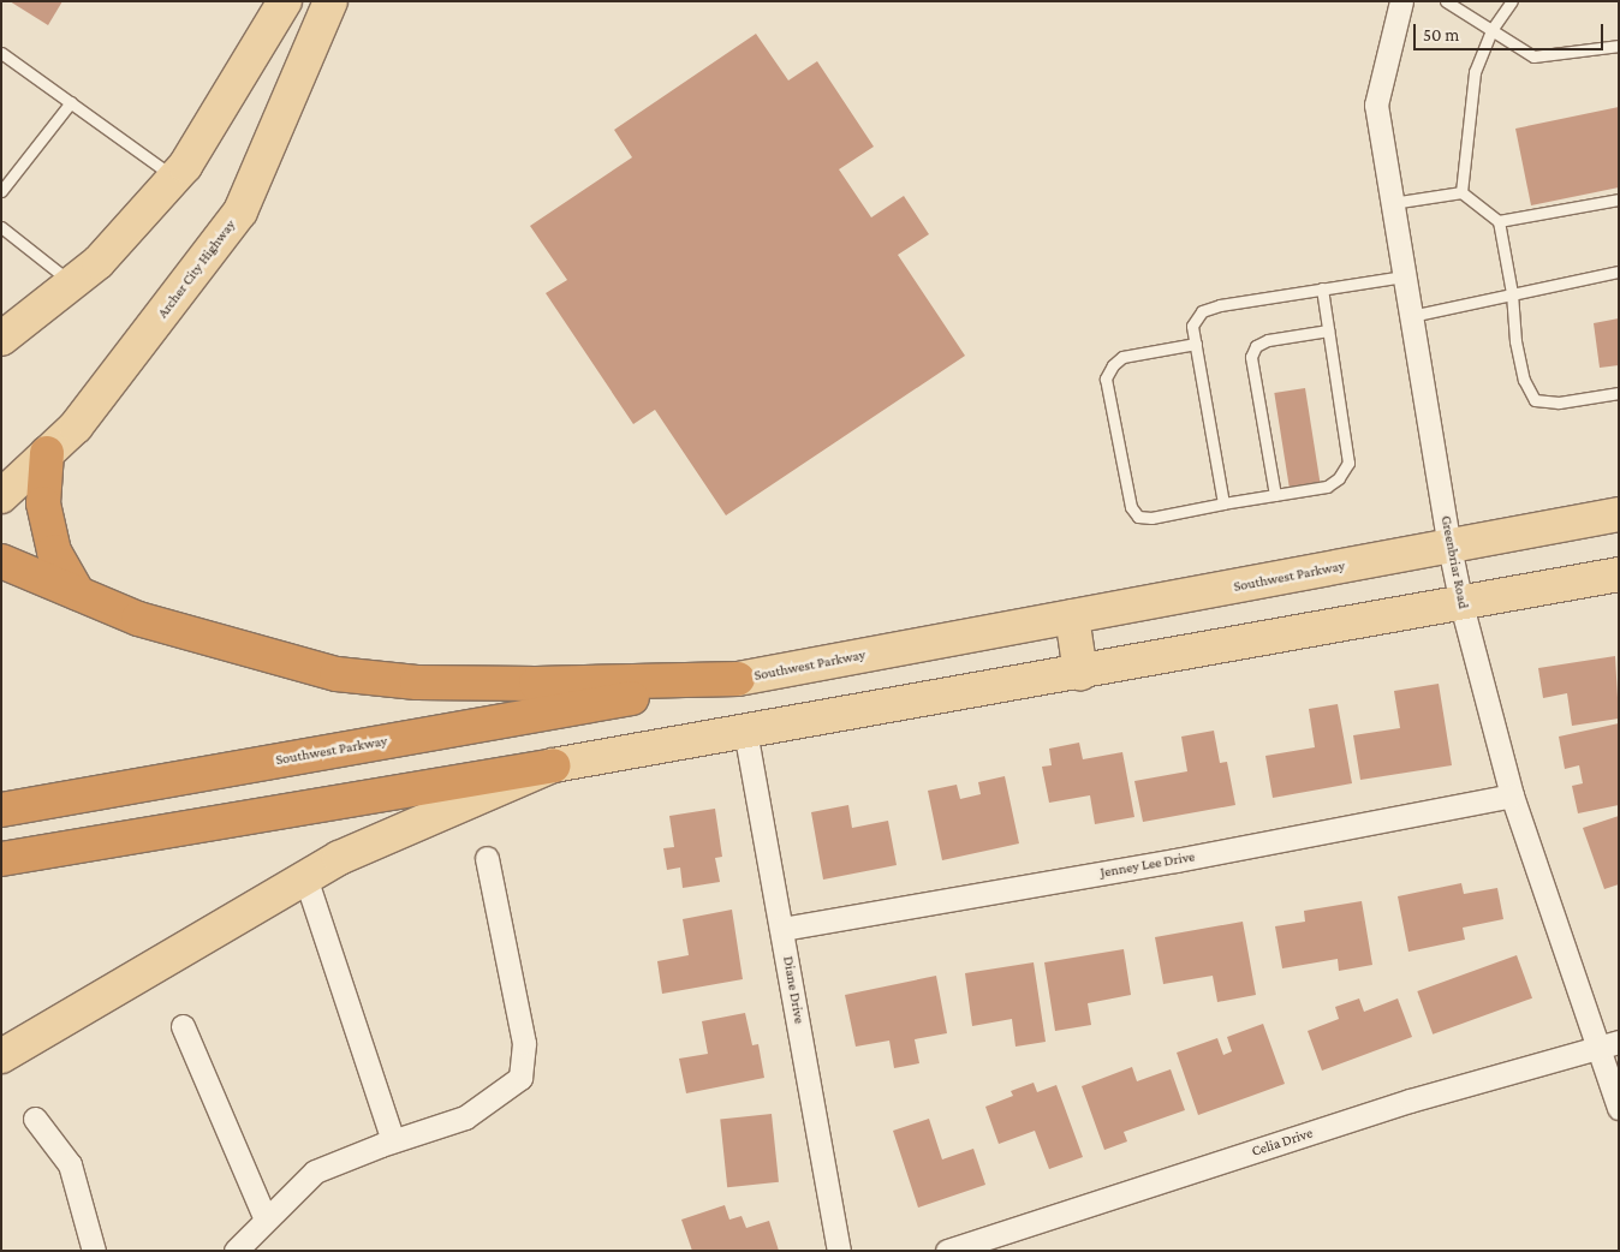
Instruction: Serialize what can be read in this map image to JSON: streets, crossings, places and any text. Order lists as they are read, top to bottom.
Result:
{
  "streets": {
    "highway": ["Southwest Parkway"],
    "main road": ["Archer City Highway"],
    "street": [
      "Greenbriar Road",
      "Jenney Lee Drive",
      "Diane Drive",
      "Celia Drive"
    ]
  },
  "crossings": [
    ["Greenbriar Road", "Southwest Parkway"],
    ["Greenbriar Road", "Jenney Lee Drive"],
    ["Greenbriar Road", "Celia Drive"],
    ["Jenney Lee Drive", "Diane Drive"]
  ],
  "scale_bar": "50 m"
}
